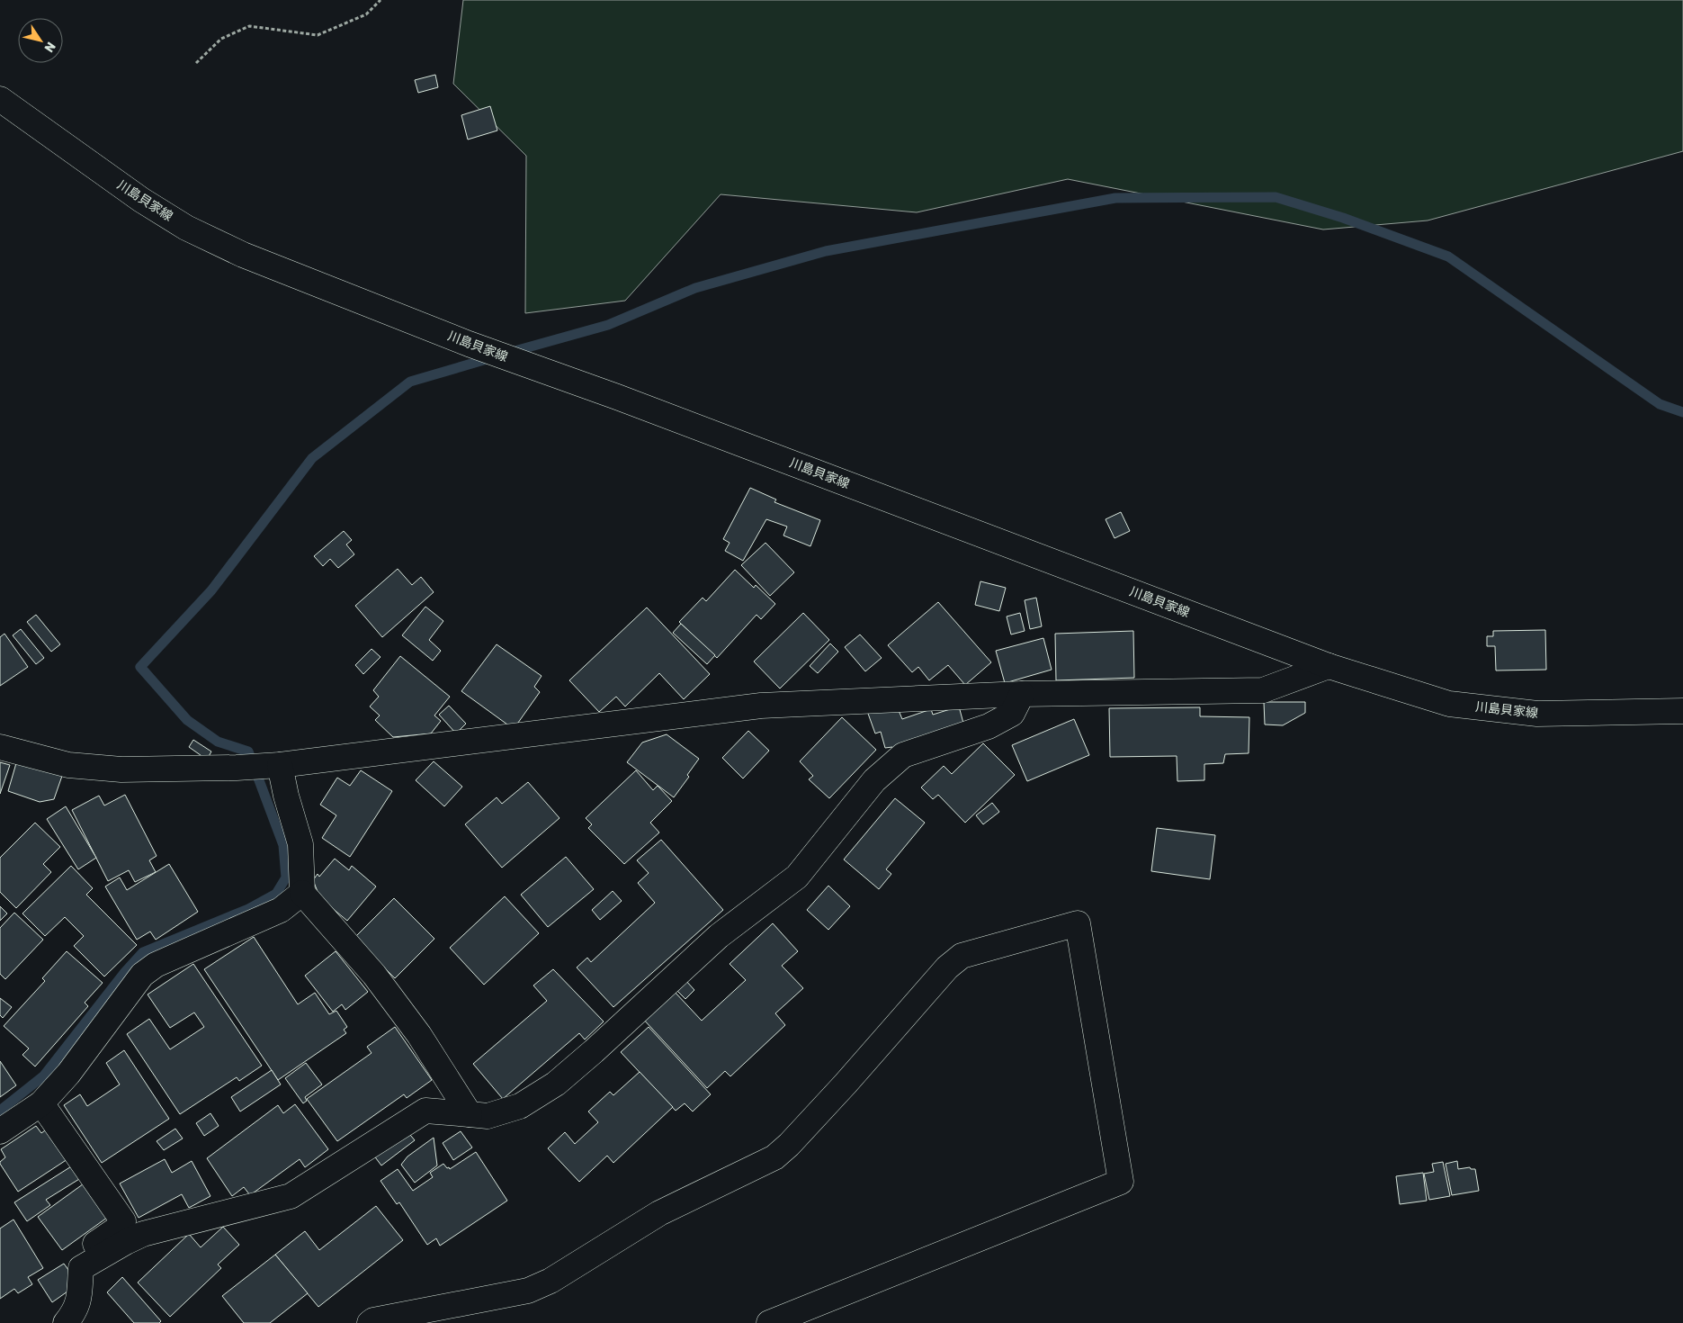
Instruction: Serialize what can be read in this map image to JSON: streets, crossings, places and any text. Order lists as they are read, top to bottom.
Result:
{
  "streets": {
    "street": ["川島貝家線"]
  },
  "north": "bottom right"
}
